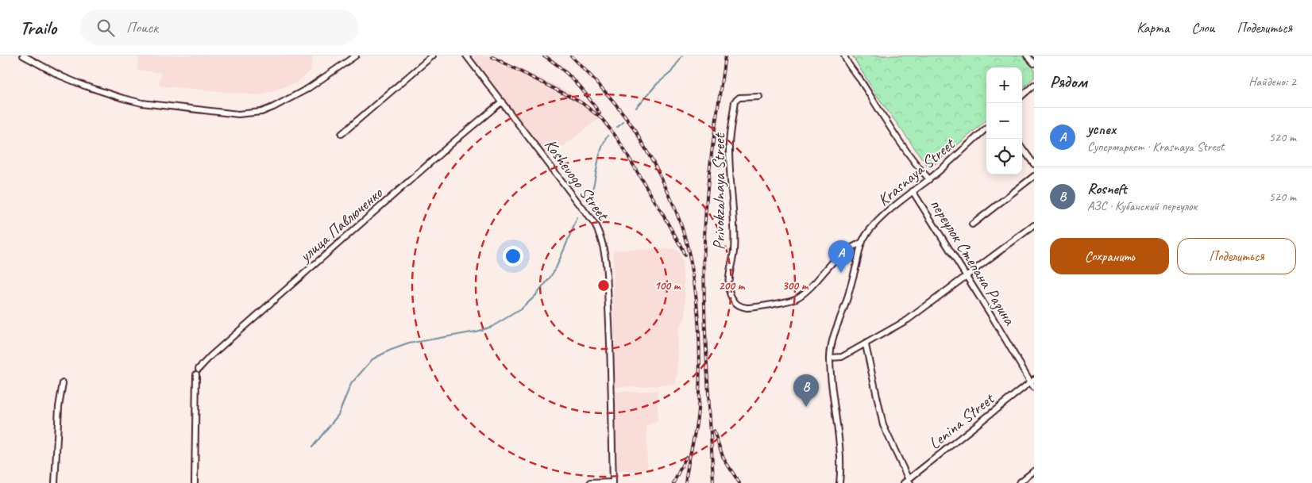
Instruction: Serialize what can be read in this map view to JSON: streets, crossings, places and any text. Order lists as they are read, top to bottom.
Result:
{
  "streets": {
    "street": [
      "Krasnaya Street",
      "Koshevogo Street",
      "Privokzalnaya Street",
      "улица Павлюченко",
      "переулок Степана Разина",
      "Lenina Street"
    ]
  },
  "crossings": [
    ["Krasnaya Street", "Privokzalnaya Street"],
    ["Krasnaya Street", "переулок Степана Разина"],
    ["Koshevogo Street", "улица Павлюченко"],
    ["переулок Степана Разина", "Lenina Street"]
  ],
  "page": {
    "header": "Trailo",
    "search": "Поиск",
    "nav": ["Карта", "Слои", "Поделиться"],
    "heading": ["Рядом", "Найдено: 2"],
    "map_buttons": ["+", "−"],
    "list": [
      {
        "mark": "A",
        "name": "успех",
        "note": "Супермаркет · Krasnaya Street",
        "value": "520 m"
      },
      {
        "mark": "B",
        "name": "Rosneft",
        "note": "АЗС · Кубанский переулок",
        "value": "520 m"
      }
    ],
    "buttons": ["Сохранить", "Поделиться"],
    "pins": ["A", "B"]
  },
  "rings": ["100 m", "200 m", "300 m"]
}
